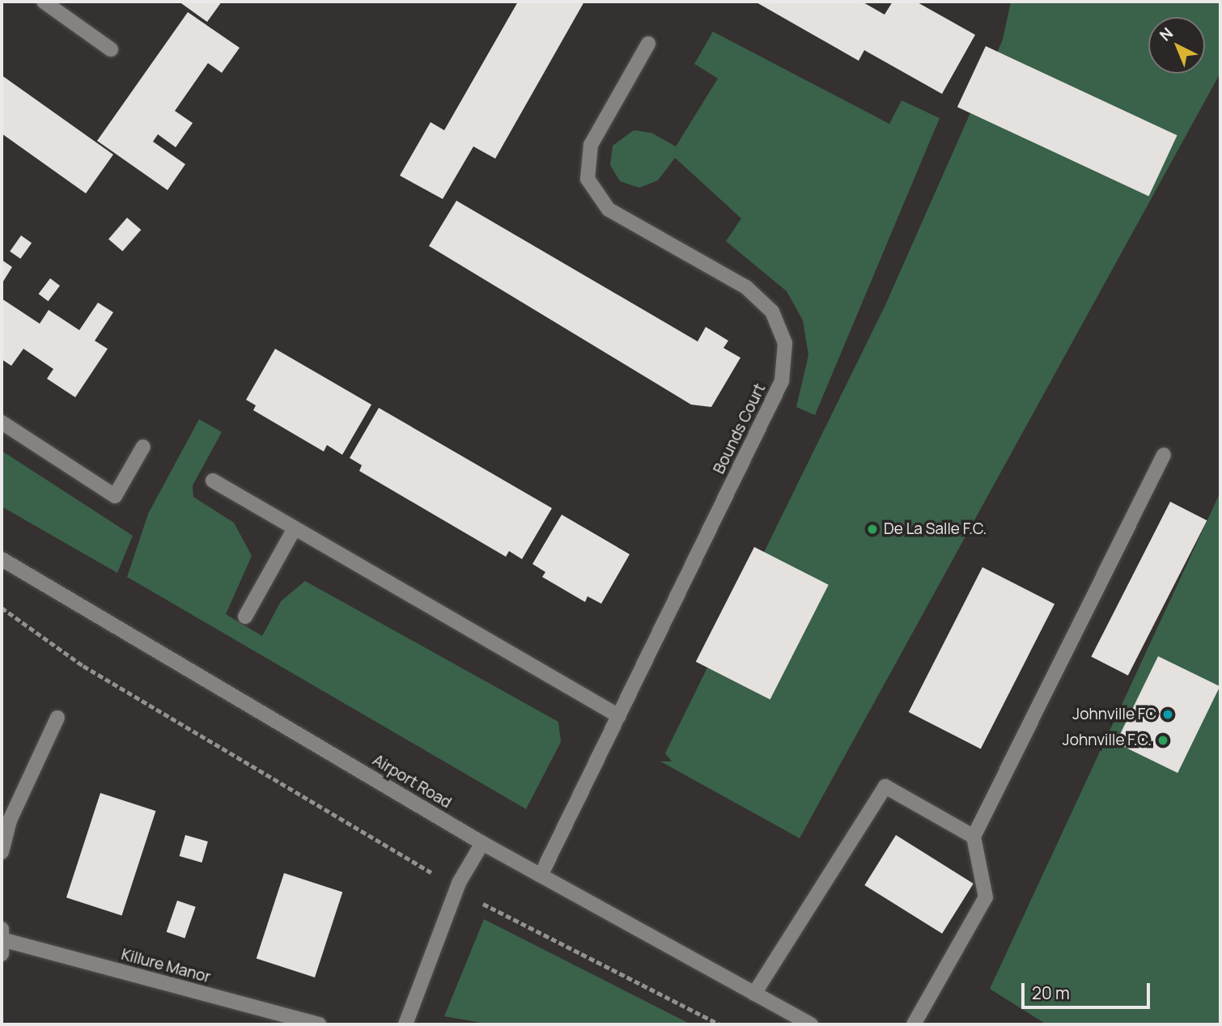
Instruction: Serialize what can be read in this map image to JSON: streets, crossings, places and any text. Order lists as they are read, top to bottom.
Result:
{
  "streets": {
    "street": ["Bounds Court", "Airport Road", "Killure Manor"]
  },
  "crossings": [
    ["Bounds Court", "Airport Road"]
  ],
  "places": ["De La Salle F.C.", "Johnville FC", "Johnville F.C."],
  "scale_bar": "20 m",
  "north": "top left"
}
